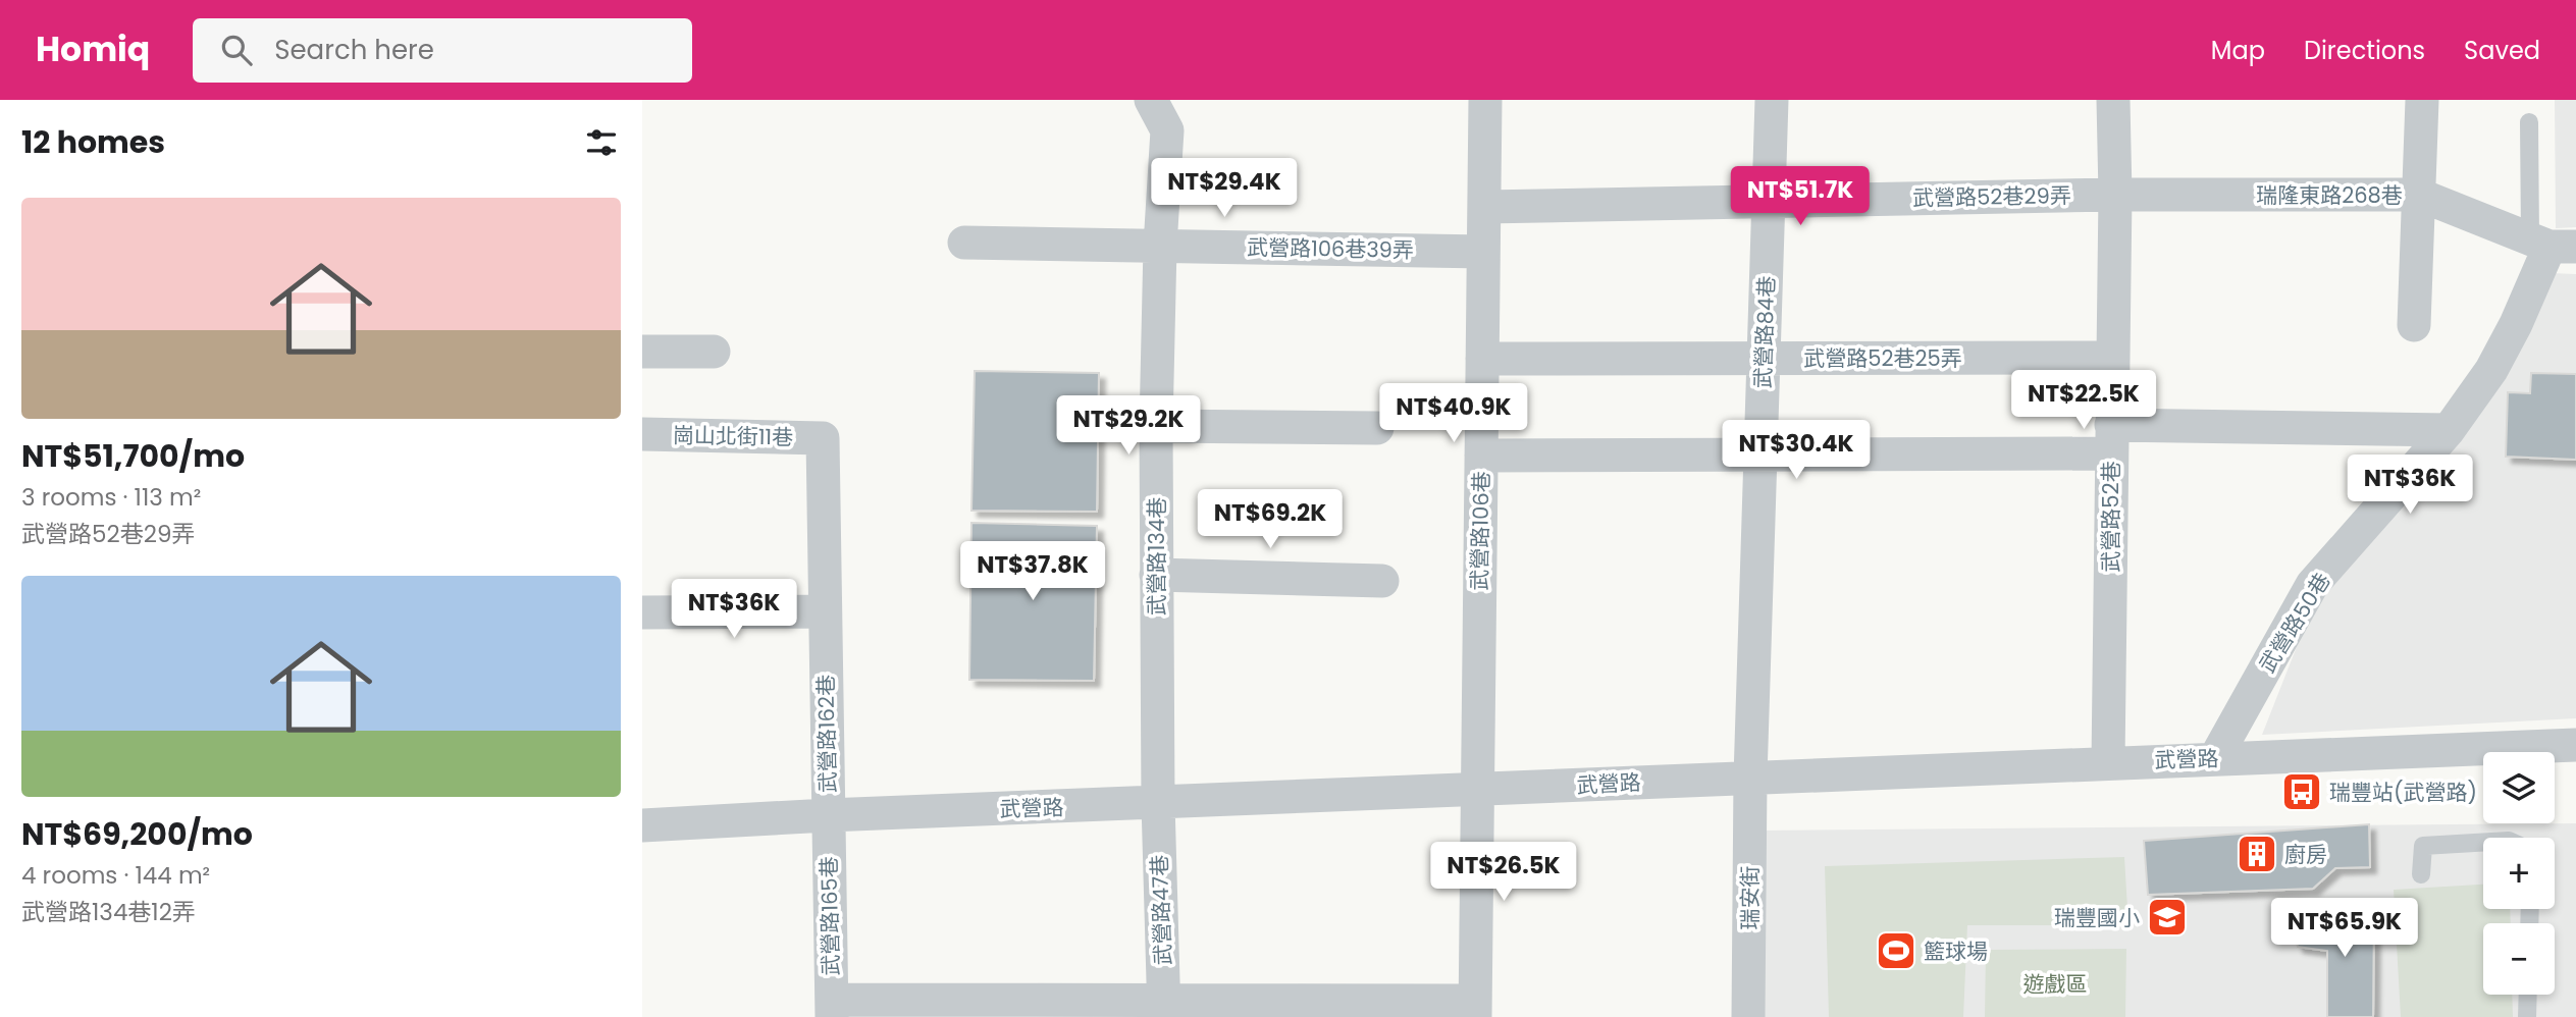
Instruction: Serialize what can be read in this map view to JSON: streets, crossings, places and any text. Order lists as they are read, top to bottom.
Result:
{
  "streets": {
    "street": [
      "瑞隆東路268巷",
      "武營路52巷29弄",
      "武營路106巷39弄",
      "武營路84巷",
      "武營路52巷25弄",
      "崗山北街11巷",
      "武營路52巷",
      "武營路106巷",
      "武營路134巷",
      "武營路50巷",
      "武營路162巷",
      "武營路",
      "瑞安街",
      "武營路47巷",
      "武營路165巷"
    ]
  },
  "crossings": [
    ["瑞隆東路268巷", "武營路52巷29弄"],
    ["瑞隆東路268巷", "武營路52巷"],
    ["瑞隆東路268巷", "武營路50巷"],
    ["武營路52巷29弄", "武營路84巷"],
    ["武營路52巷29弄", "武營路52巷"],
    ["武營路52巷29弄", "武營路106巷"],
    ["武營路106巷39弄", "武營路106巷"],
    ["武營路106巷39弄", "武營路134巷"],
    ["武營路84巷", "武營路52巷25弄"],
    ["武營路84巷", "武營路"],
    ["武營路84巷", "瑞安街"],
    ["武營路52巷25弄", "武營路52巷"],
    ["武營路52巷25弄", "武營路106巷"],
    ["崗山北街11巷", "武營路162巷"],
    ["武營路52巷", "武營路"],
    ["武營路106巷", "武營路"],
    ["武營路134巷", "武營路"],
    ["武營路134巷", "武營路47巷"],
    ["武營路50巷", "武營路"],
    ["武營路162巷", "武營路"],
    ["武營路162巷", "武營路165巷"],
    ["武營路", "瑞安街"],
    ["武營路", "武營路47巷"],
    ["武營路", "武營路165巷"]
  ],
  "parks": ["遊戲區"],
  "places": {
    "bus stop": ["瑞豐站(武營路)"],
    "building": ["廚房"],
    "school or university": ["瑞豐國小"],
    "sports": ["籃球場"]
  },
  "page": {
    "header": "Homiq",
    "search": "Search here",
    "nav": ["Map", "Directions", "Saved"],
    "heading": "12 homes",
    "price": [
      "NT$29.4K",
      "NT$51.7K",
      "NT$22.5K",
      "NT$40.9K",
      "NT$29.2K",
      "NT$30.4K",
      "NT$36K",
      "NT$69.2K",
      "NT$37.8K",
      "NT$36K",
      "NT$26.5K",
      "NT$65.9K"
    ],
    "list": [
      {
        "name": "NT$51,700/mo",
        "note": "3 rooms · 113 m² · 武營路52巷29弄"
      },
      {
        "name": "NT$69,200/mo",
        "note": "4 rooms · 144 m² · 武營路134巷12弄"
      }
    ],
    "map_buttons": ["+", "−"]
  }
}
